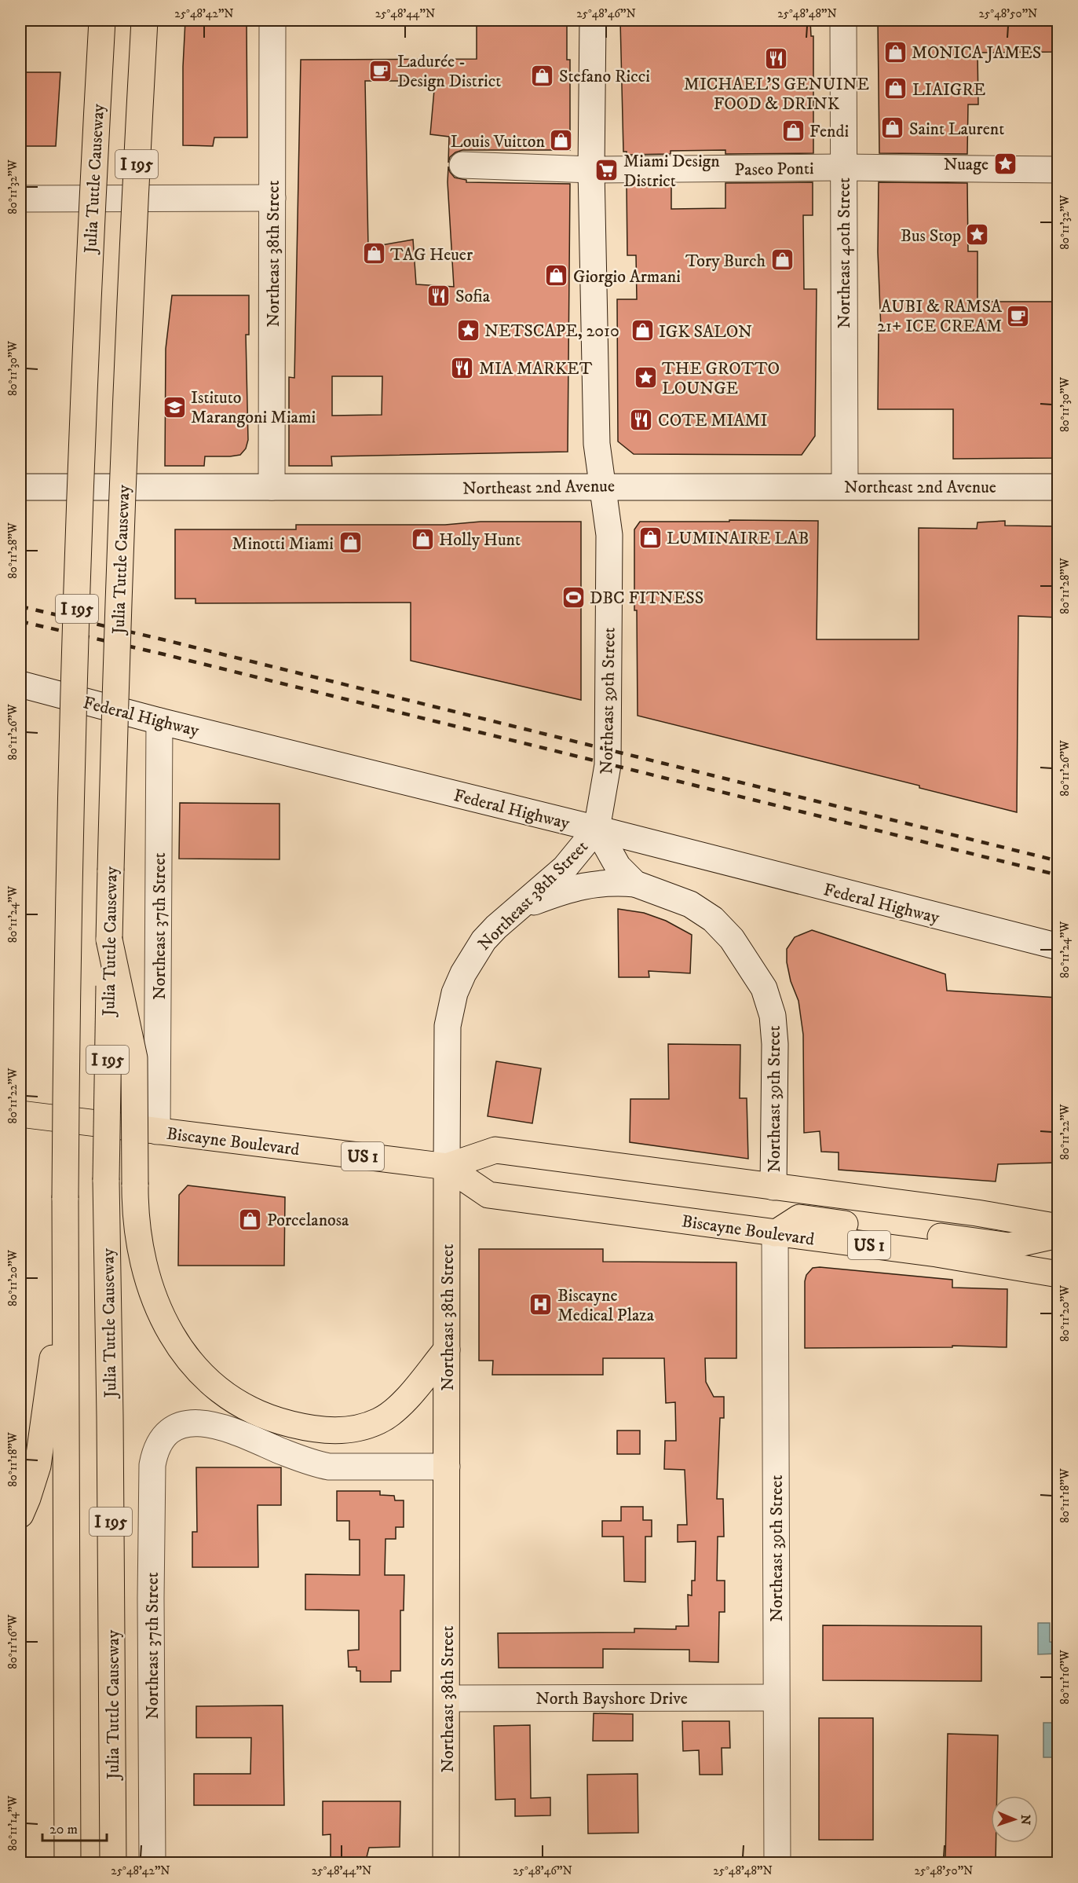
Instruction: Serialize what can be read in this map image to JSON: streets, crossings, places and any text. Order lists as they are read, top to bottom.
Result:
{
  "streets": {
    "main road": [
      "I 195",
      "Julia Tuttle Causeway",
      "Northeast 38th Street",
      "Biscayne Boulevard",
      "US 1"
    ],
    "street": [
      "Paseo Ponti",
      "Northeast 40th Street",
      "Northeast 2nd Avenue",
      "Northeast 39th Street",
      "Federal Highway",
      "Northeast 37th Street",
      "North Bayshore Drive"
    ]
  },
  "crossings": [
    ["Paseo Ponti", "Northeast 40th Street"],
    ["Paseo Ponti", "Northeast 39th Street"],
    ["Northeast 40th Street", "Northeast 2nd Avenue"],
    ["Northeast 38th Street", "Northeast 2nd Avenue"],
    ["Northeast 38th Street", "Northeast 39th Street"],
    ["Northeast 38th Street", "Federal Highway"],
    ["Northeast 38th Street", "Northeast 37th Street"],
    ["Northeast 38th Street", "Biscayne Boulevard"],
    ["Northeast 38th Street", "North Bayshore Drive"],
    ["Northeast 2nd Avenue", "Northeast 39th Street"],
    ["Northeast 39th Street", "Federal Highway"],
    ["Northeast 39th Street", "Biscayne Boulevard"],
    ["Northeast 39th Street", "North Bayshore Drive"],
    ["Federal Highway", "Northeast 37th Street"],
    ["Northeast 37th Street", "Biscayne Boulevard"]
  ],
  "places": {
    "shop": [
      "MONICA JAMES",
      "Stefano Ricci",
      "LIAIGRE",
      "Saint Laurent",
      "Fendi",
      "Louis Vuitton",
      "TAG Heuer",
      "Tory Burch",
      "Giorgio Armani",
      "IGK SALON",
      "LUMINAIRE LAB",
      "Holly Hunt",
      "Minotti Miami",
      "Porcelanosa"
    ],
    "restaurant": [
      "MICHAEL'S GENUINE FOOD & DRINK",
      "Sofia",
      "MIA MARKET",
      "COTE MIAMI"
    ],
    "cafe": ["Ladurée - Design District", "AUBI & RAMSA 21+ ICE CREAM"],
    "place": [
      "Nuage",
      "Bus Stop",
      "NETSCAPE, 2010",
      "THE GROTTO LOUNGE"
    ],
    "supermarket": ["Miami Design District"],
    "school or university": ["Istituto Marangoni Miami"],
    "sports": ["DBC FITNESS"],
    "hospital": ["Biscayne Medical Plaza"]
  },
  "scale_bar": "20 m",
  "north": "right",
  "coordinates": [
    "25°48'42\"N",
    "25°48'44\"N",
    "25°48'46\"N",
    "25°48'48\"N",
    "25°48'50\"N",
    "80°11'32\"W",
    "80°11'30\"W",
    "80°11'28\"W",
    "80°11'26\"W",
    "80°11'24\"W",
    "80°11'22\"W",
    "80°11'20\"W",
    "80°11'18\"W",
    "80°11'16\"W",
    "80°11'14\"W"
  ]
}
